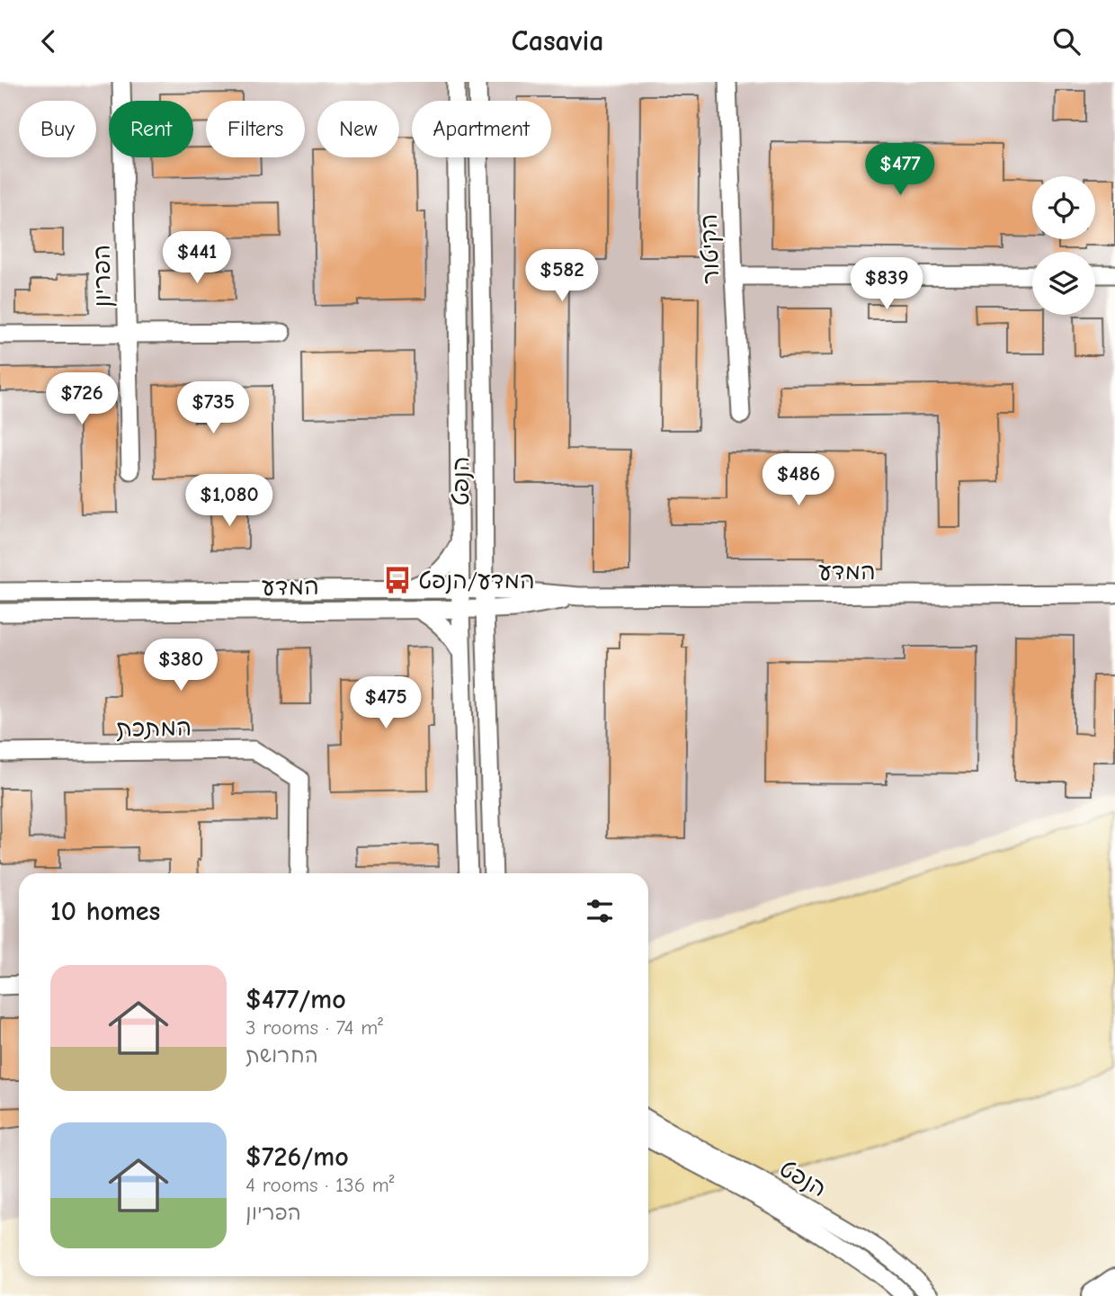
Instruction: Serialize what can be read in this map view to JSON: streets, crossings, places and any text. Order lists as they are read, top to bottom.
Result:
{
  "streets": {
    "street": [
      "הקיטור",
      "הפריון",
      "הנפט",
      "המדע",
      "המתכת"
    ]
  },
  "crossings": [
    ["הנפט", "המדע"]
  ],
  "places": {
    "bus stop": ["המדע/הנפט"]
  },
  "page": {
    "header": "Casavia",
    "chip": [
      "Buy",
      "Rent",
      "Filters",
      "New",
      "Apartment"
    ],
    "price": [
      "$477",
      "$441",
      "$582",
      "$839",
      "$726",
      "$735",
      "$486",
      "$1,080",
      "$380",
      "$475"
    ],
    "heading": "10 homes",
    "list": [
      {
        "name": "$477/mo",
        "note": "3 rooms · 74 m² · החרושת"
      },
      {
        "name": "$726/mo",
        "note": "4 rooms · 136 m² · הפריון"
      }
    ]
  }
}
